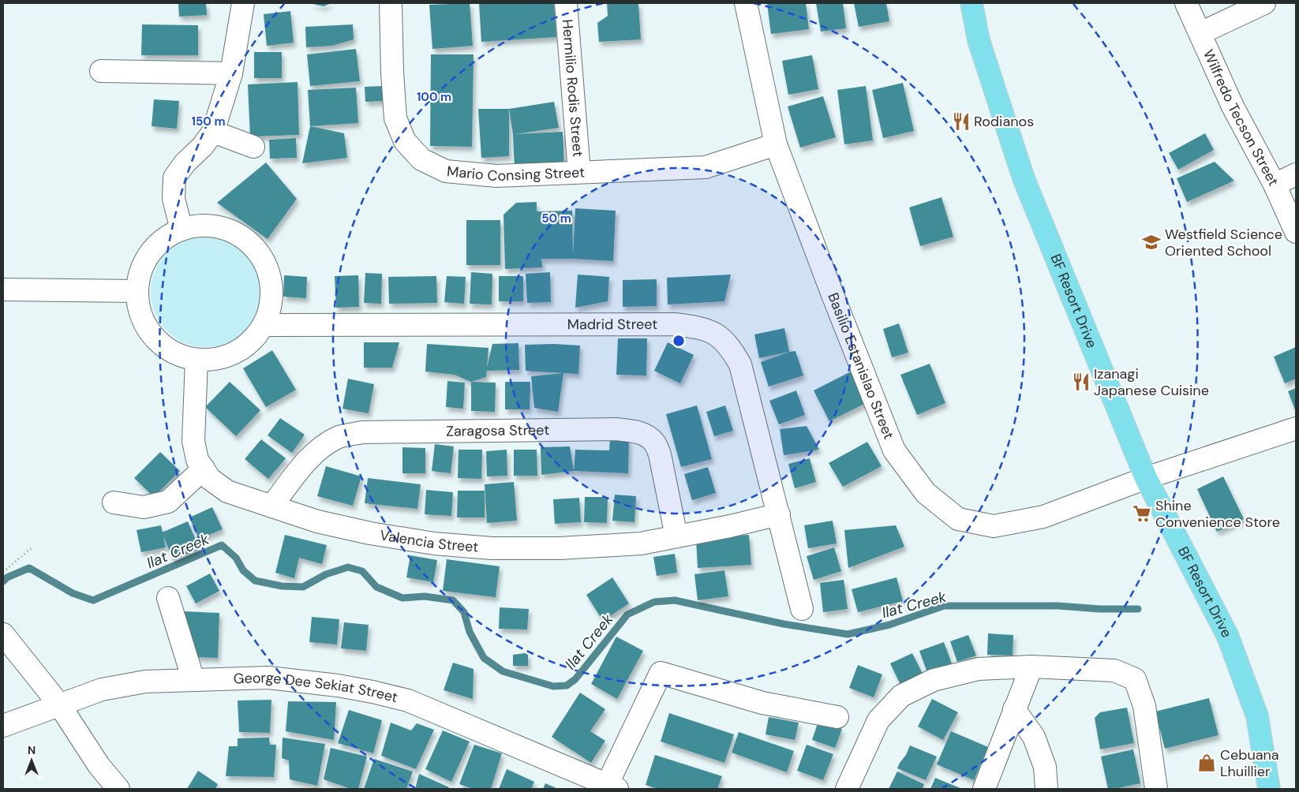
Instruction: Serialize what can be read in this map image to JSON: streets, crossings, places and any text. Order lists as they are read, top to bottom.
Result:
{
  "streets": {
    "main road": ["BF Resort Drive"],
    "street": [
      "Hermilio Rodis Street",
      "Wilfredo Tecson Street",
      "Mario Consing Street",
      "Madrid Street",
      "Basilio Estanislao Street",
      "Zaragosa Street",
      "Valencia Street",
      "George Dee Sekiat Street"
    ]
  },
  "crossings": [
    ["Hermilio Rodis Street", "Mario Consing Street"],
    ["Mario Consing Street", "Basilio Estanislao Street"],
    ["BF Resort Drive", "Basilio Estanislao Street"],
    ["Madrid Street", "Valencia Street"],
    ["Zaragosa Street", "Valencia Street"]
  ],
  "water": ["Ilat Creek"],
  "places": {
    "restaurant": ["Rodianos", "Izanagi Japanese Cuisine"],
    "school or university": ["Westfield Science Oriented School"],
    "supermarket": ["Shine Convenience Store"],
    "shop": ["Cebuana Lhuillier"]
  },
  "north": "top",
  "rings": ["100 m", "150 m", "50 m"]
}
